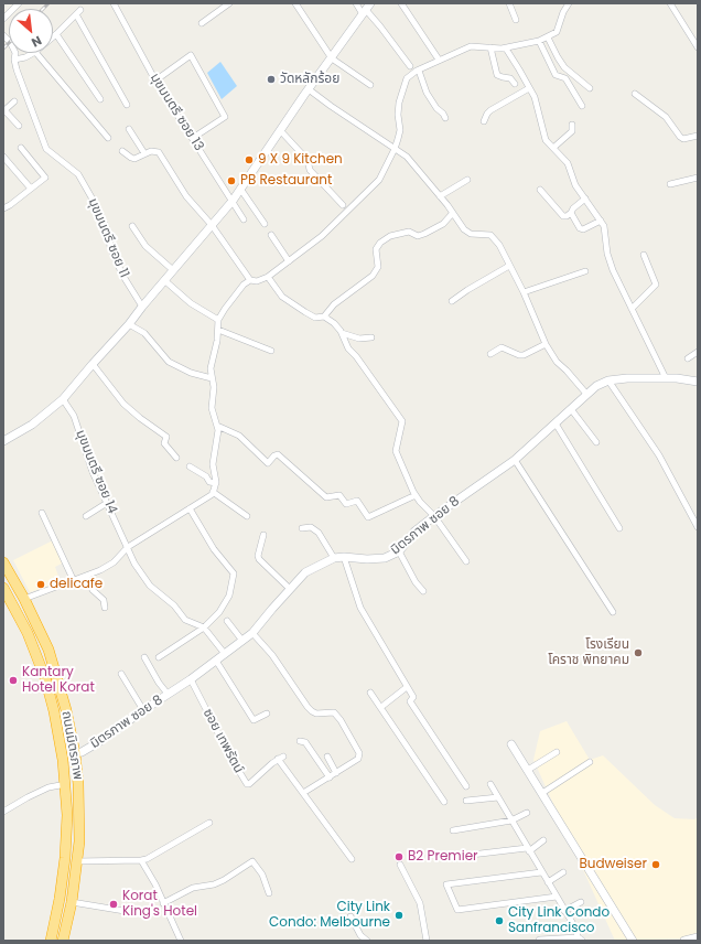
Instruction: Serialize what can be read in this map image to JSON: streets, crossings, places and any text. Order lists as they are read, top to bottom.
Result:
{
  "streets": {
    "highway": ["ถนนมิตรภาพ"],
    "street": [
      "มุขมนตรี ซอย 13",
      "มุขมนตรี ซอย 11",
      "มุขมนตรี ซอย 14",
      "มิตรภาพ ซอย 8",
      "ซอย เทพรัตน์"
    ]
  },
  "crossings": [
    ["มิตรภาพ ซอย 8", "ซอย เทพรัตน์"],
    ["มิตรภาพ ซอย 8", "ถนนมิตรภาพ"]
  ],
  "places": [
    "วัดหลักร้อย",
    "9 X 9 Kitchen",
    "PB Restaurant",
    "delicafe",
    "โรงเรียน โคราช พิทยาคม",
    "Kantary Hotel Korat",
    "B2 Premier",
    "Budweiser",
    "Korat King's Hotel",
    "City Link Condo: Melbourne",
    "City Link Condo Sanfrancisco"
  ],
  "north": "bottom right"
}
